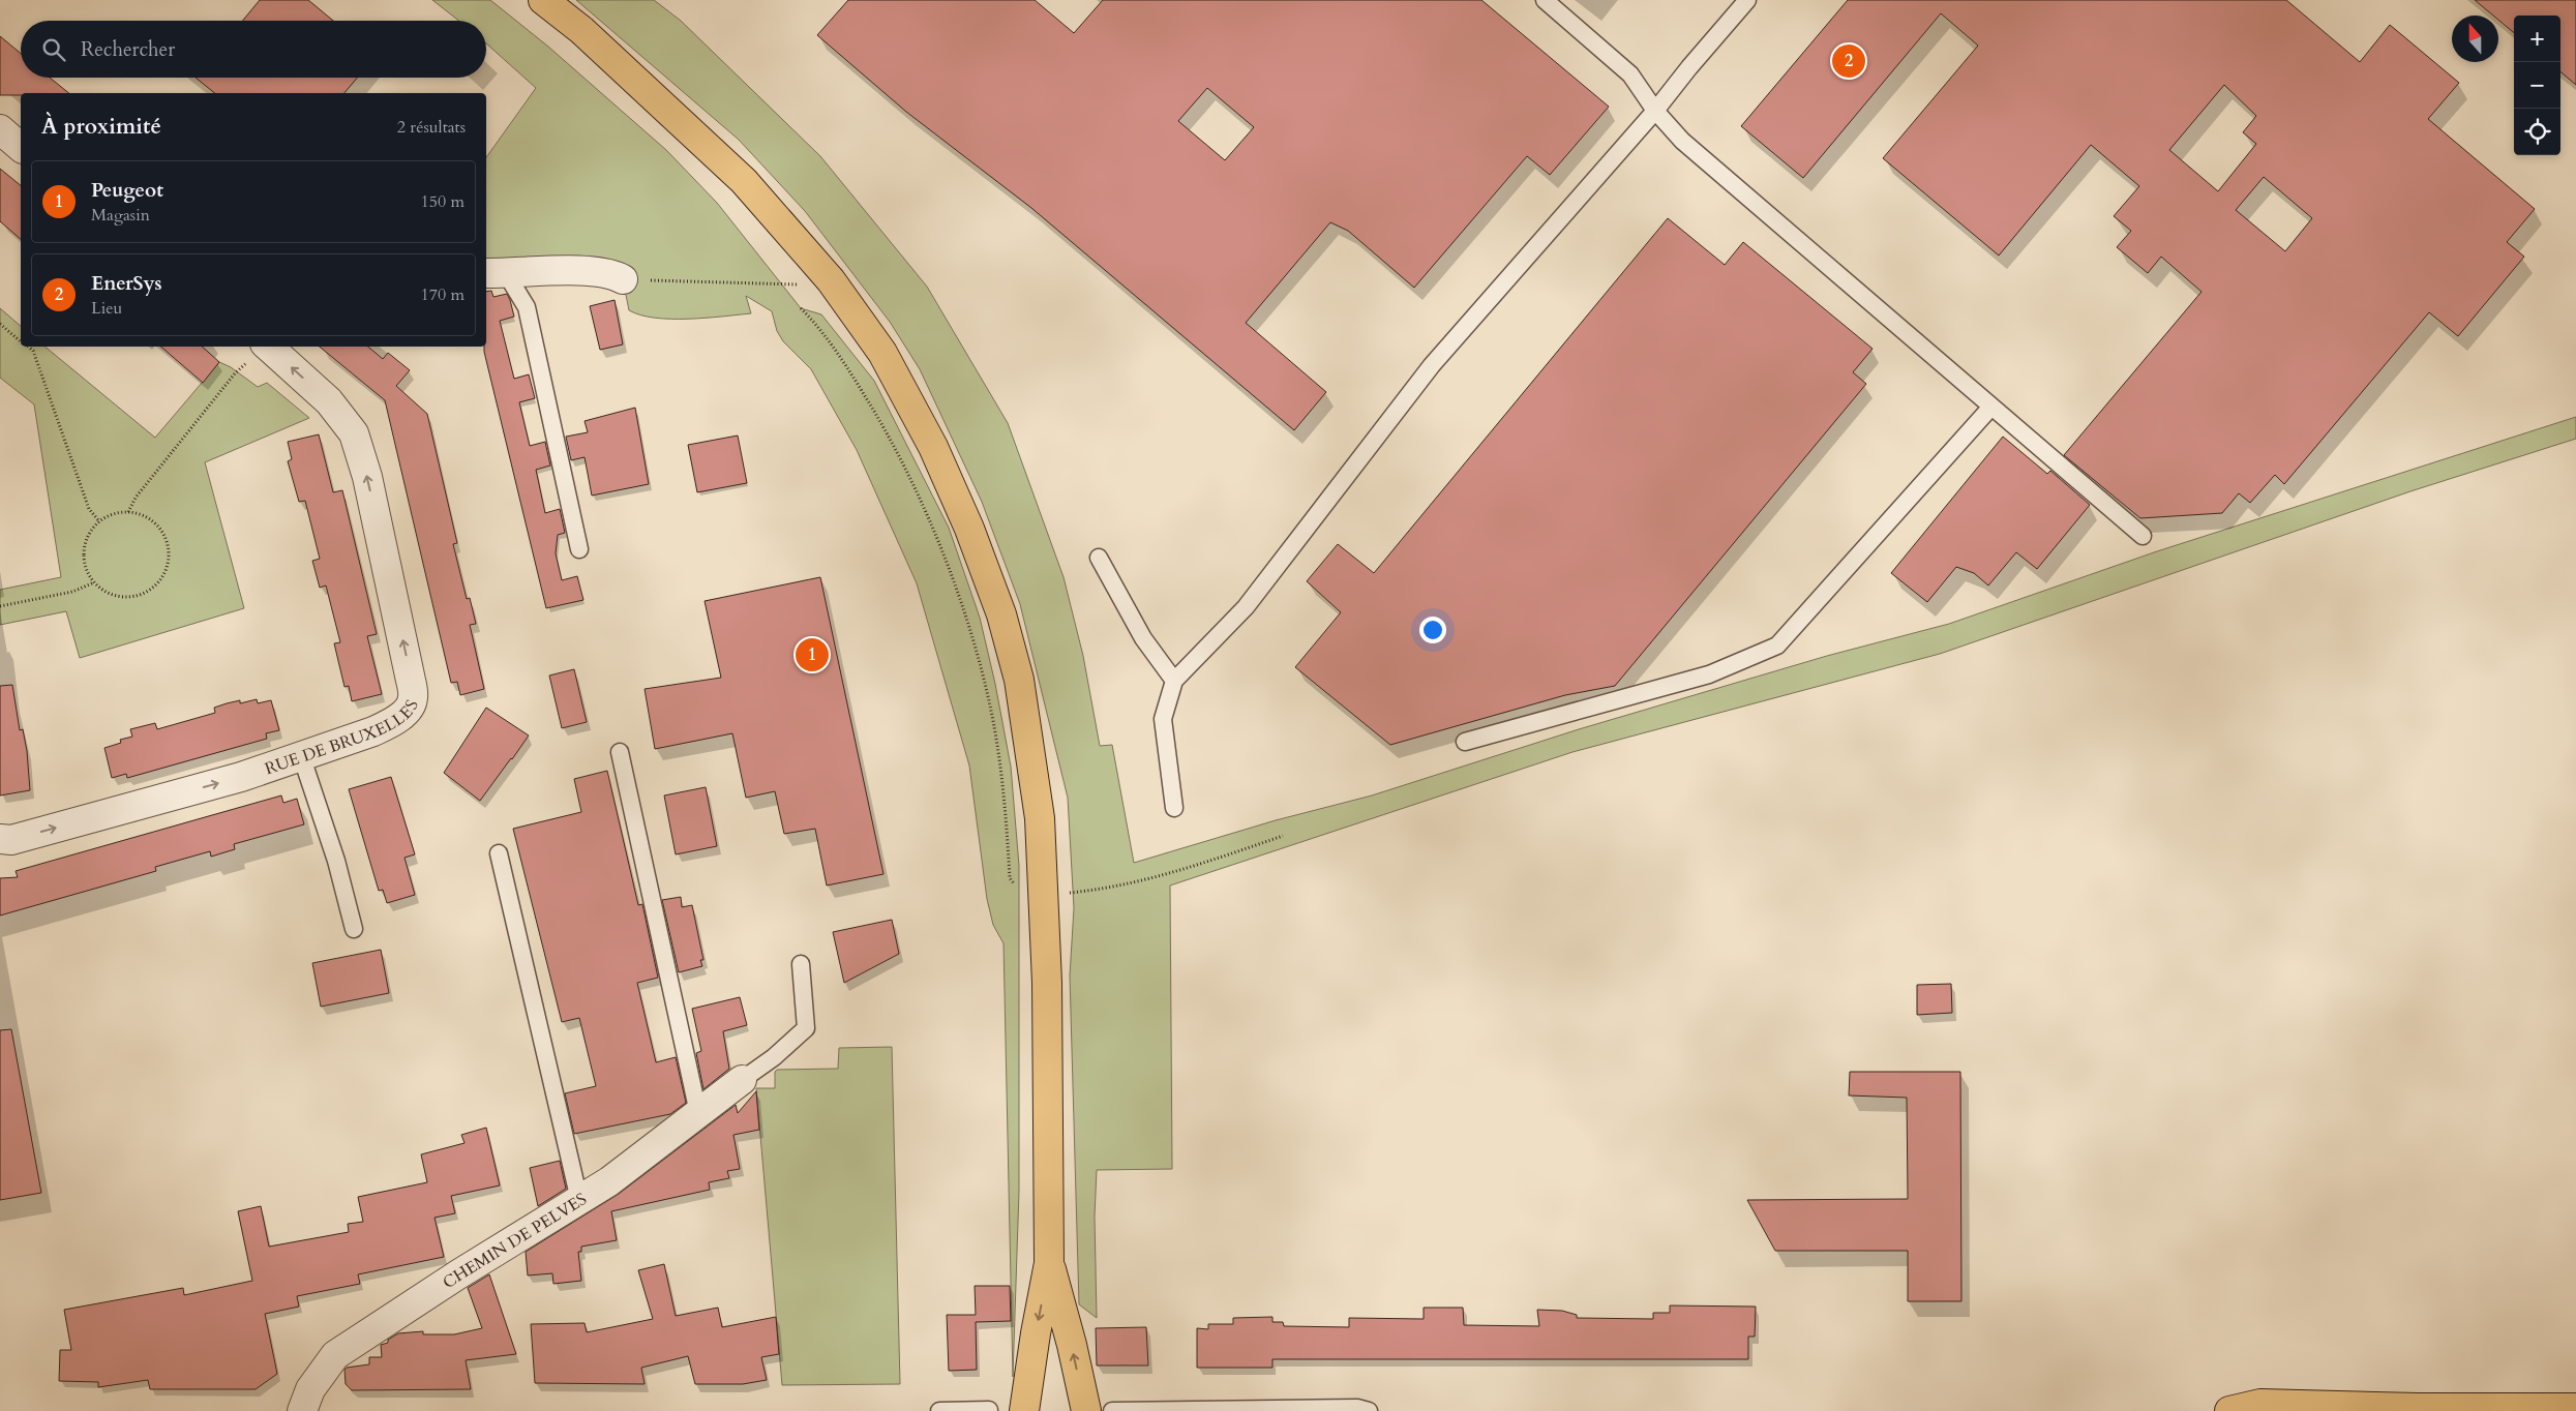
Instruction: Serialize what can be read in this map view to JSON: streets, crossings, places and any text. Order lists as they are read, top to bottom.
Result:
{
  "streets": {
    "street": ["RUE DE BRUXELLES", "CHEMIN DE PELVES"]
  },
  "north": "top",
  "page": {
    "map_buttons": ["+", "−"],
    "search": "Rechercher",
    "pins": ["2", "1"],
    "heading": ["À proximité", "2 résultats"],
    "list": [
      {
        "mark": "1",
        "name": "Peugeot",
        "note": "Magasin",
        "value": "150 m"
      },
      {
        "mark": "2",
        "name": "EnerSys",
        "note": "Lieu",
        "value": "170 m"
      }
    ]
  }
}
